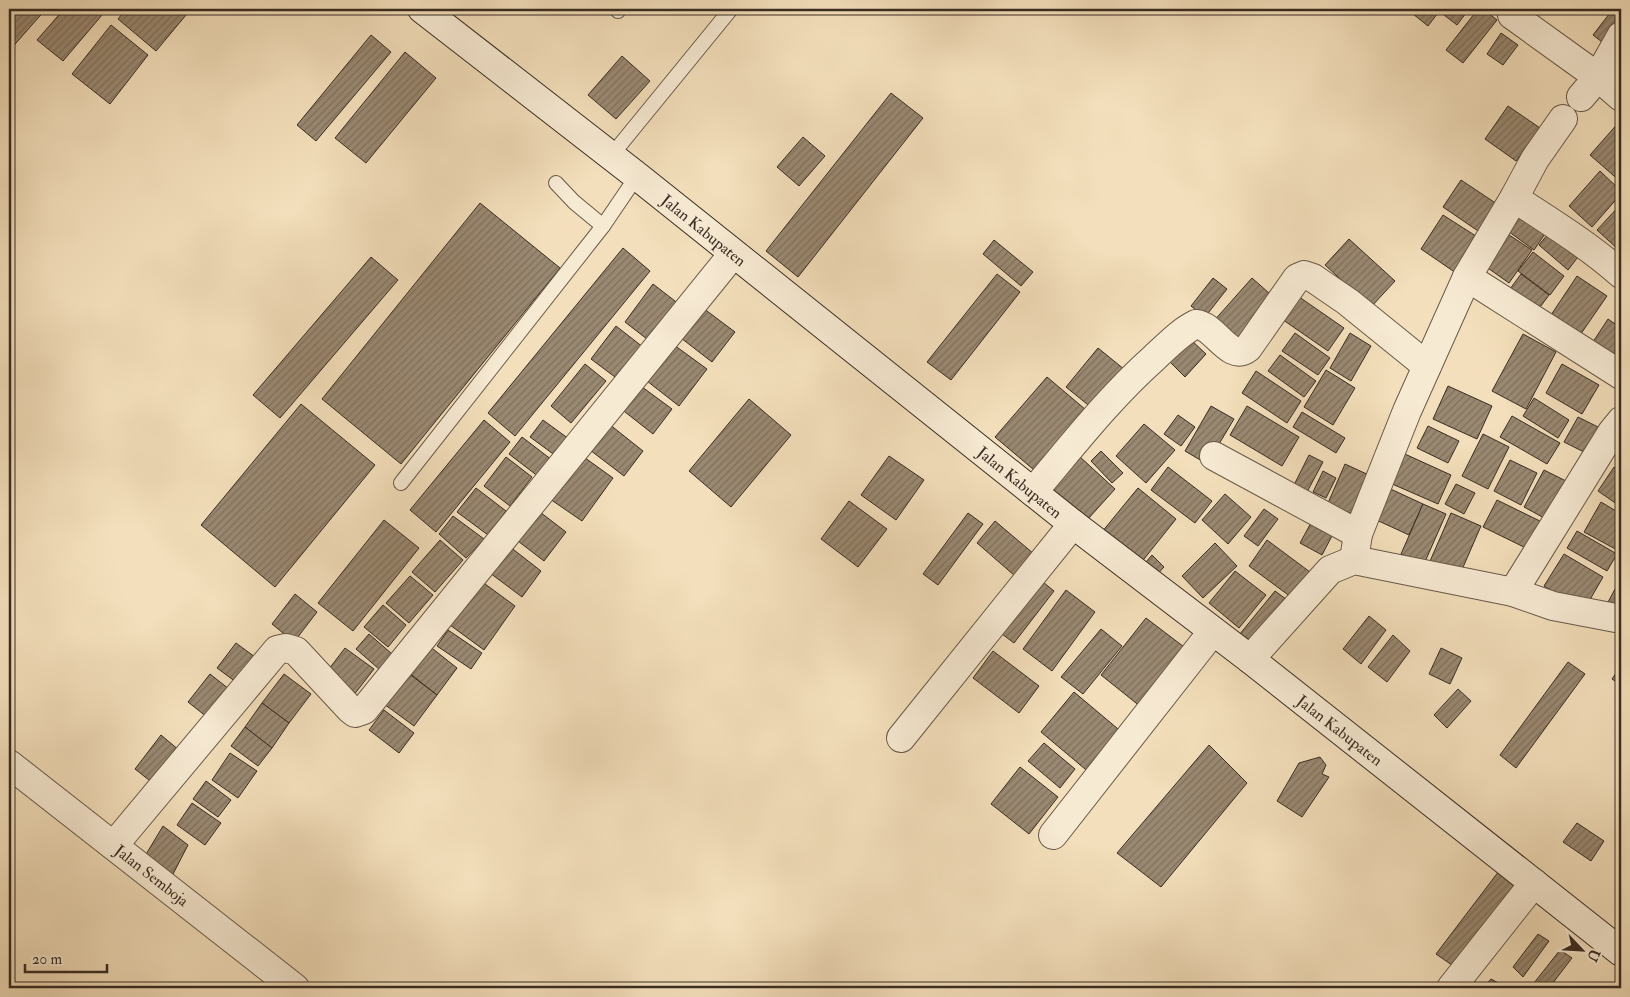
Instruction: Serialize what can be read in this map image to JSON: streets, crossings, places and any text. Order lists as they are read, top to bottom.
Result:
{
  "streets": {
    "street": ["Jalan Kabupaten", "Jalan Semboja"]
  },
  "scale_bar": "20 m",
  "north": "bottom right"
}
